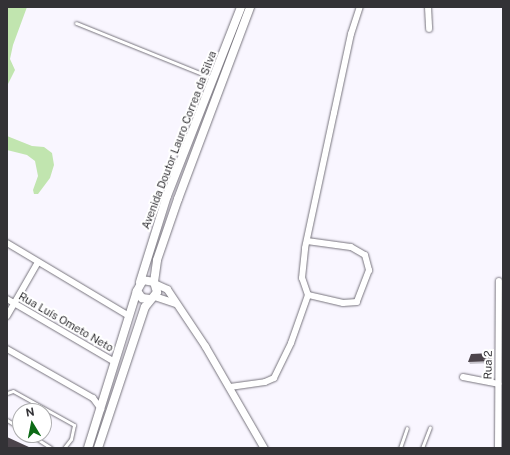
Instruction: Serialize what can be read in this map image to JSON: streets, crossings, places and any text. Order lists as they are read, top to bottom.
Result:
{
  "streets": {
    "main road": ["Avenida Doutor Lauro Correa da Silva"],
    "street": ["Rua Luís Ometo Neto", "Rua 2"]
  },
  "north": "top"
}
